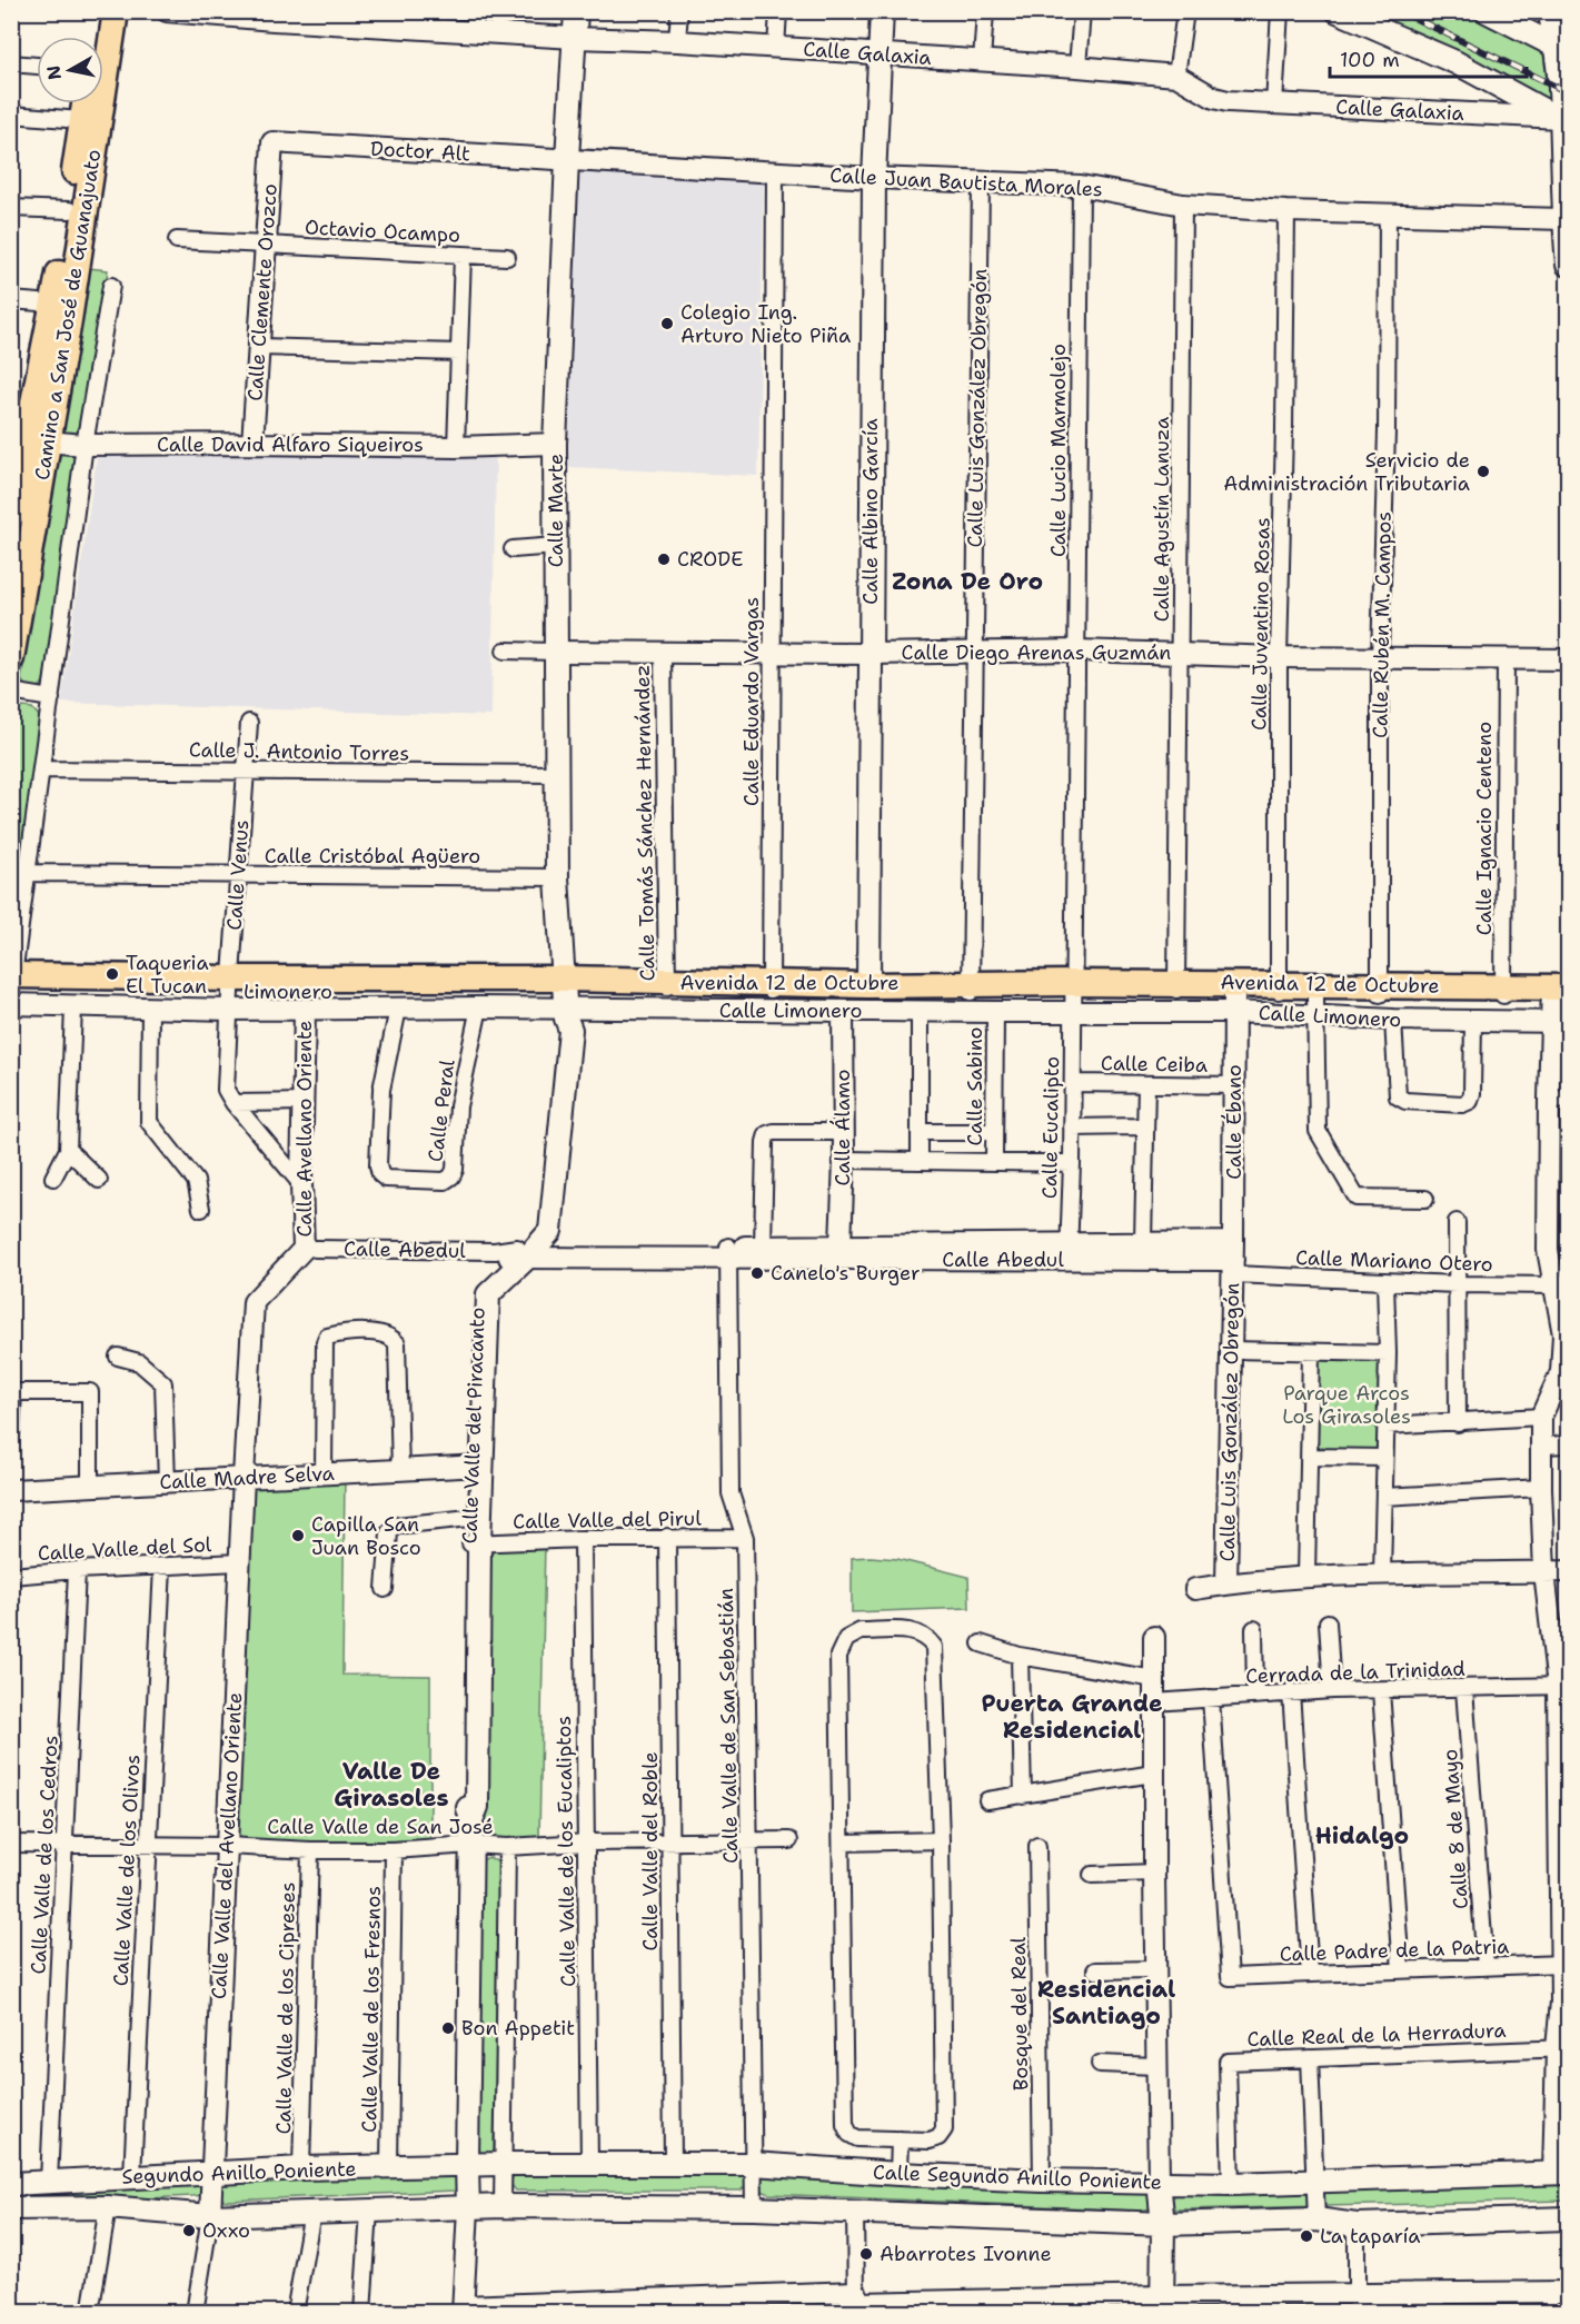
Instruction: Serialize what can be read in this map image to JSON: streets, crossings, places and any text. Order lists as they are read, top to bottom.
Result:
{
  "streets": {
    "main road": [
      "Camino a San José de Guanajuato",
      "Calle Marte",
      "Calle Albino García",
      "Avenida 12 de Octubre",
      "Calle Valle del Piracanto",
      "Segundo Anillo Poniente",
      "Calle Segundo Anillo Poniente"
    ],
    "street": [
      "Calle Galaxia",
      "Doctor Alt",
      "Calle Juan Bautista Morales",
      "Octavio Ocampo",
      "Calle Clemente Orozco",
      "Calle Luis González Obregón",
      "Calle David Alfaro Siqueiros",
      "Calle Lucio Marmolejo",
      "Calle Agustín Lanuza",
      "Calle Juventino Rosas",
      "Calle Rubén M. Campos",
      "Calle Diego Arenas Guzmán",
      "Calle Eduardo Vargas",
      "Calle J. Antonio Torres",
      "Calle Tomás Sánchez Hernández",
      "Calle Ignacio Centeno",
      "Calle Cristóbal Agüero",
      "Calle Venus",
      "Calle Limonero",
      "Calle Ceiba",
      "Calle Sabino",
      "Calle Peral",
      "Calle Ébano",
      "Calle Álamo",
      "Calle Eucalipto",
      "Calle Avellano Oriente",
      "Calle Abedul",
      "Calle Mariano Otero",
      "Calle Madre Selva",
      "Calle Valle del Pirul",
      "Calle Valle del Sol",
      "Cerrada de la Trinidad",
      "Calle Valle de San Sebastián",
      "Calle Valle de San José",
      "Calle 8 de Mayo",
      "Calle Valle del Avellano Oriente",
      "Calle Valle de los Eucaliptos",
      "Calle Valle del Roble",
      "Calle Valle de los Cedros",
      "Calle Valle de los Olivos",
      "Calle Padre de la Patria",
      "Calle Valle de los Cipreses",
      "Calle Valle de los Fresnos",
      "Bosque del Real",
      "Calle Real de la Herradura"
    ]
  },
  "crossings": [
    ["Calle Galaxia", "Calle Marte"],
    ["Calle Galaxia", "Calle Albino García"],
    ["Doctor Alt", "Calle Juan Bautista Morales"],
    ["Doctor Alt", "Calle Clemente Orozco"],
    ["Doctor Alt", "Calle Marte"],
    ["Calle Juan Bautista Morales", "Calle Luis González Obregón"],
    ["Calle Juan Bautista Morales", "Calle Lucio Marmolejo"],
    ["Calle Juan Bautista Morales", "Calle Marte"],
    ["Calle Juan Bautista Morales", "Calle Albino García"],
    ["Calle Juan Bautista Morales", "Calle Agustín Lanuza"],
    ["Calle Juan Bautista Morales", "Calle Juventino Rosas"],
    ["Calle Juan Bautista Morales", "Calle Rubén M. Campos"],
    ["Calle Juan Bautista Morales", "Calle Eduardo Vargas"],
    ["Octavio Ocampo", "Calle Clemente Orozco"],
    ["Calle Clemente Orozco", "Calle David Alfaro Siqueiros"],
    ["Camino a San José de Guanajuato", "Calle David Alfaro Siqueiros"],
    ["Calle Luis González Obregón", "Calle Diego Arenas Guzmán"],
    ["Calle Luis González Obregón", "Avenida 12 de Octubre"],
    ["Calle Luis González Obregón", "Calle Ébano"],
    ["Calle Luis González Obregón", "Calle Abedul"],
    ["Calle Luis González Obregón", "Calle Mariano Otero"],
    ["Calle David Alfaro Siqueiros", "Calle Marte"],
    ["Calle Lucio Marmolejo", "Calle Diego Arenas Guzmán"],
    ["Calle Lucio Marmolejo", "Avenida 12 de Octubre"],
    ["Calle Lucio Marmolejo", "Calle Limonero"],
    ["Calle Lucio Marmolejo", "Calle Eucalipto"],
    ["Calle Marte", "Calle Diego Arenas Guzmán"],
    ["Calle Marte", "Calle J. Antonio Torres"],
    ["Calle Marte", "Calle Cristóbal Agüero"],
    ["Calle Marte", "Avenida 12 de Octubre"],
    ["Calle Marte", "Calle Limonero"],
    ["Calle Marte", "Calle Valle del Piracanto"],
    ["Calle Albino García", "Calle Diego Arenas Guzmán"],
    ["Calle Albino García", "Avenida 12 de Octubre"],
    ["Calle Albino García", "Calle Limonero"],
    ["Calle Agustín Lanuza", "Calle Diego Arenas Guzmán"],
    ["Calle Agustín Lanuza", "Avenida 12 de Octubre"],
    ["Calle Juventino Rosas", "Calle Diego Arenas Guzmán"],
    ["Calle Juventino Rosas", "Avenida 12 de Octubre"],
    ["Calle Rubén M. Campos", "Calle Diego Arenas Guzmán"],
    ["Calle Rubén M. Campos", "Avenida 12 de Octubre"],
    ["Calle Diego Arenas Guzmán", "Calle Eduardo Vargas"],
    ["Calle Diego Arenas Guzmán", "Calle Tomás Sánchez Hernández"],
    ["Calle Diego Arenas Guzmán", "Calle Ignacio Centeno"],
    ["Calle Eduardo Vargas", "Avenida 12 de Octubre"],
    ["Calle J. Antonio Torres", "Calle Venus"],
    ["Calle Tomás Sánchez Hernández", "Avenida 12 de Octubre"],
    ["Calle Ignacio Centeno", "Avenida 12 de Octubre"],
    ["Calle Cristóbal Agüero", "Calle Venus"],
    ["Calle Venus", "Avenida 12 de Octubre"],
    ["Calle Venus", "Calle Limonero"],
    ["Avenida 12 de Octubre", "Calle Limonero"],
    ["Avenida 12 de Octubre", "Calle Ébano"],
    ["Avenida 12 de Octubre", "Calle Eucalipto"],
    ["Avenida 12 de Octubre", "Calle Valle del Piracanto"],
    ["Calle Limonero", "Calle Sabino"],
    ["Calle Limonero", "Calle Peral"],
    ["Calle Limonero", "Calle Ébano"],
    ["Calle Limonero", "Calle Álamo"],
    ["Calle Limonero", "Calle Eucalipto"],
    ["Calle Limonero", "Calle Avellano Oriente"],
    ["Calle Limonero", "Calle Valle del Piracanto"],
    ["Calle Ceiba", "Calle Ébano"],
    ["Calle Ceiba", "Calle Eucalipto"],
    ["Calle Ébano", "Calle Abedul"],
    ["Calle Ébano", "Calle Mariano Otero"],
    ["Calle Álamo", "Calle Abedul"],
    ["Calle Eucalipto", "Calle Abedul"],
    ["Calle Avellano Oriente", "Calle Abedul"],
    ["Calle Avellano Oriente", "Calle Valle del Avellano Oriente"],
    ["Calle Abedul", "Calle Mariano Otero"],
    ["Calle Abedul", "Calle Valle del Piracanto"],
    ["Calle Abedul", "Calle Valle de San Sebastián"],
    ["Calle Abedul", "Calle Valle del Avellano Oriente"],
    ["Calle Valle del Piracanto", "Calle Madre Selva"],
    ["Calle Valle del Piracanto", "Calle Valle del Pirul"],
    ["Calle Valle del Piracanto", "Calle Valle de San José"],
    ["Calle Valle del Piracanto", "Segundo Anillo Poniente"],
    ["Calle Valle del Piracanto", "Calle Segundo Anillo Poniente"],
    ["Calle Madre Selva", "Calle Valle del Avellano Oriente"],
    ["Calle Valle del Pirul", "Calle Valle de San Sebastián"],
    ["Calle Valle del Pirul", "Calle Valle de los Eucaliptos"],
    ["Calle Valle del Pirul", "Calle Valle del Roble"],
    ["Calle Valle del Sol", "Calle Valle del Avellano Oriente"],
    ["Calle Valle del Sol", "Calle Valle de los Cedros"],
    ["Calle Valle del Sol", "Calle Valle de los Olivos"],
    ["Cerrada de la Trinidad", "Calle 8 de Mayo"],
    ["Cerrada de la Trinidad", "Calle Padre de la Patria"],
    ["Calle Valle de San Sebastián", "Calle Valle de San José"],
    ["Calle Valle de San Sebastián", "Calle Segundo Anillo Poniente"],
    ["Calle Valle de San José", "Calle Valle del Avellano Oriente"],
    ["Calle Valle de San José", "Calle Valle de los Eucaliptos"],
    ["Calle Valle de San José", "Calle Valle del Roble"],
    ["Calle Valle de San José", "Calle Valle de los Cedros"],
    ["Calle Valle de San José", "Calle Valle de los Olivos"],
    ["Calle Valle de San José", "Calle Valle de los Cipreses"],
    ["Calle Valle de San José", "Calle Valle de los Fresnos"],
    ["Calle 8 de Mayo", "Calle Padre de la Patria"],
    ["Calle Valle del Avellano Oriente", "Segundo Anillo Poniente"],
    ["Calle Valle de los Eucaliptos", "Calle Segundo Anillo Poniente"],
    ["Calle Valle del Roble", "Calle Segundo Anillo Poniente"],
    ["Calle Valle de los Cedros", "Segundo Anillo Poniente"],
    ["Calle Valle de los Olivos", "Segundo Anillo Poniente"],
    ["Calle Valle de los Cipreses", "Segundo Anillo Poniente"],
    ["Calle Valle de los Fresnos", "Segundo Anillo Poniente"],
    ["Bosque del Real", "Calle Segundo Anillo Poniente"],
    ["Calle Real de la Herradura", "Calle Segundo Anillo Poniente"],
    ["Segundo Anillo Poniente", "Calle Segundo Anillo Poniente"]
  ],
  "districts": [
    "Zona De Oro",
    "Puerta Grande Residencial",
    "Valle De Girasoles",
    "Hidalgo",
    "Residencial Santiago"
  ],
  "parks": ["Parque Arcos Los Girasoles"],
  "places": [
    "Colegio Ing. Arturo Nieto Piña",
    "Servicio de Administración Tributaria",
    "CRODE",
    "Taqueria El Tucan",
    "Canelo's Burger",
    "Capilla San Juan Bosco",
    "Bon Appetit",
    "Oxxo",
    "La taparía",
    "Abarrotes Ivonne"
  ],
  "scale_bar": "100 m",
  "north": "left"
}
